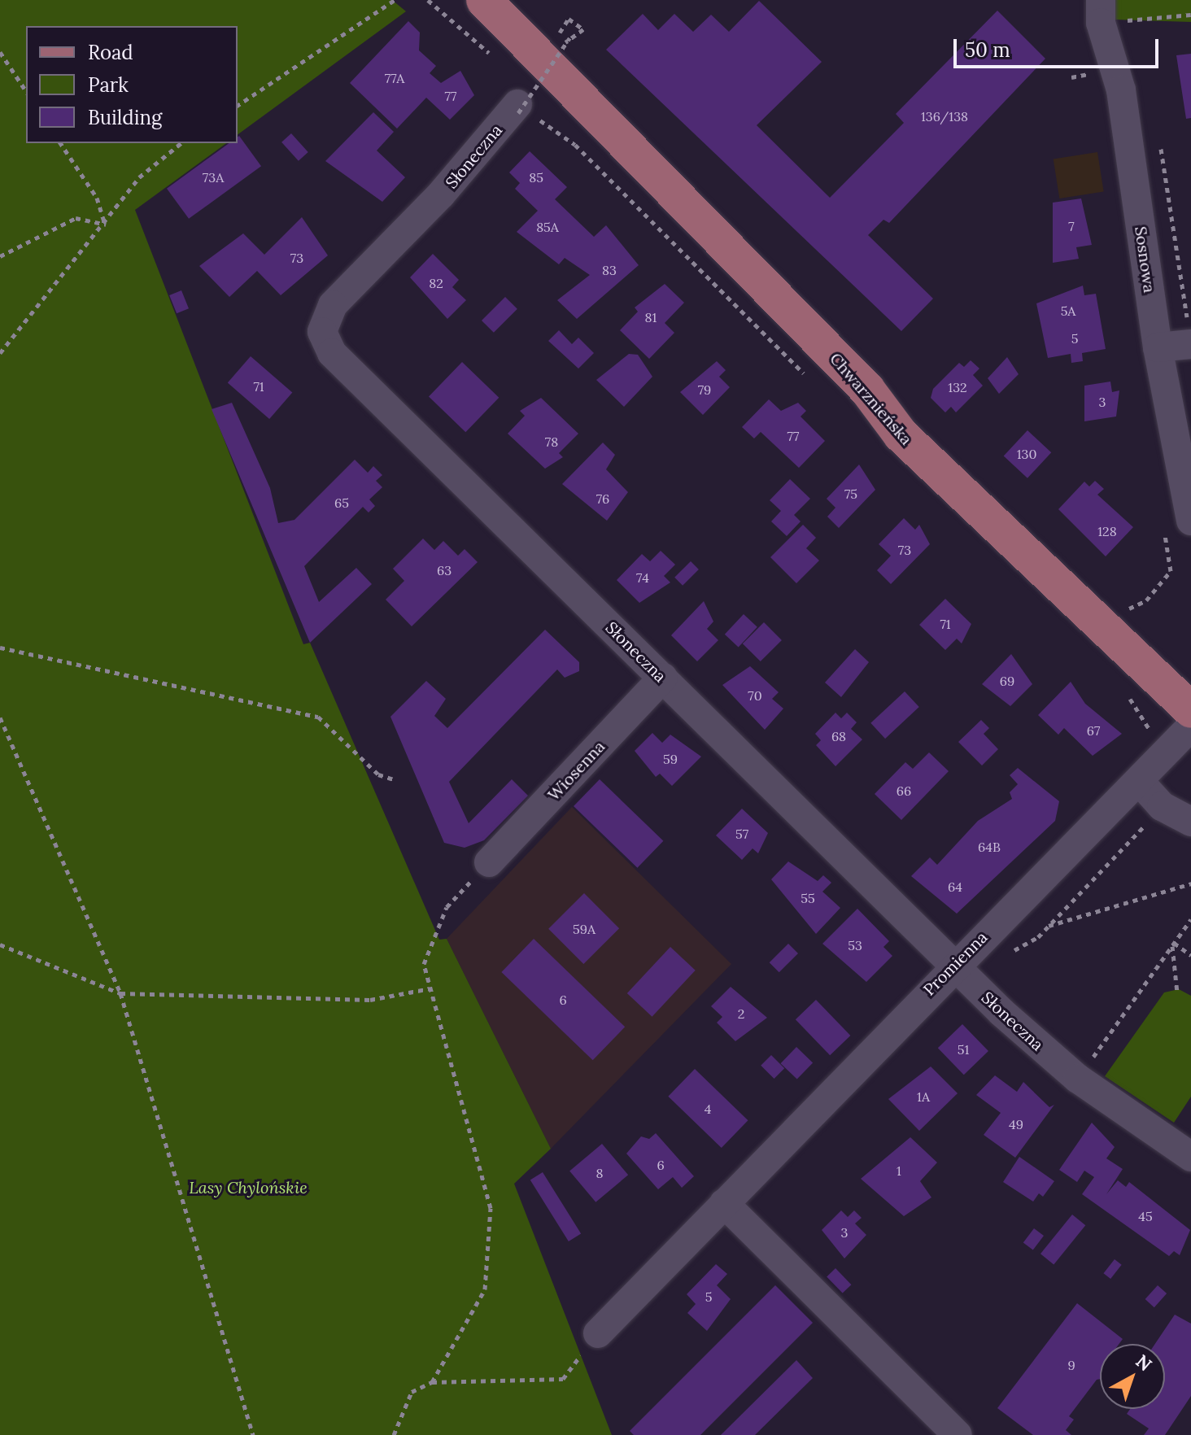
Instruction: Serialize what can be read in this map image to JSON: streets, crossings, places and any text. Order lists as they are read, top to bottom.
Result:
{
  "streets": {
    "main road": ["Chwarznieńska"],
    "street": [
      "Słoneczna",
      "Sosnowa",
      "Wiosenna",
      "Promienna"
    ]
  },
  "crossings": [
    ["Słoneczna", "Wiosenna"],
    ["Słoneczna", "Promienna"],
    ["Chwarznieńska", "Promienna"]
  ],
  "parks": ["Lasy Chylońskie"],
  "house_numbers": [
    "77A",
    "77",
    "136/138",
    "73A",
    "85",
    "7",
    "85A",
    "73",
    "83",
    "82",
    "5A",
    "81",
    "5",
    "71",
    "132",
    "79",
    "3",
    "77",
    "78",
    "130",
    "75",
    "76",
    "65",
    "128",
    "73",
    "63",
    "74",
    "71",
    "69",
    "70",
    "67",
    "68",
    "59",
    "66",
    "57",
    "64B",
    "64",
    "55",
    "59A",
    "53",
    "6",
    "2",
    "51",
    "1A",
    "4",
    "49",
    "6",
    "1",
    "8",
    "45",
    "3",
    "5",
    "9"
  ],
  "legend": ["Road", "Park", "Building"],
  "scale_bar": "50 m",
  "north": "top right"
}
